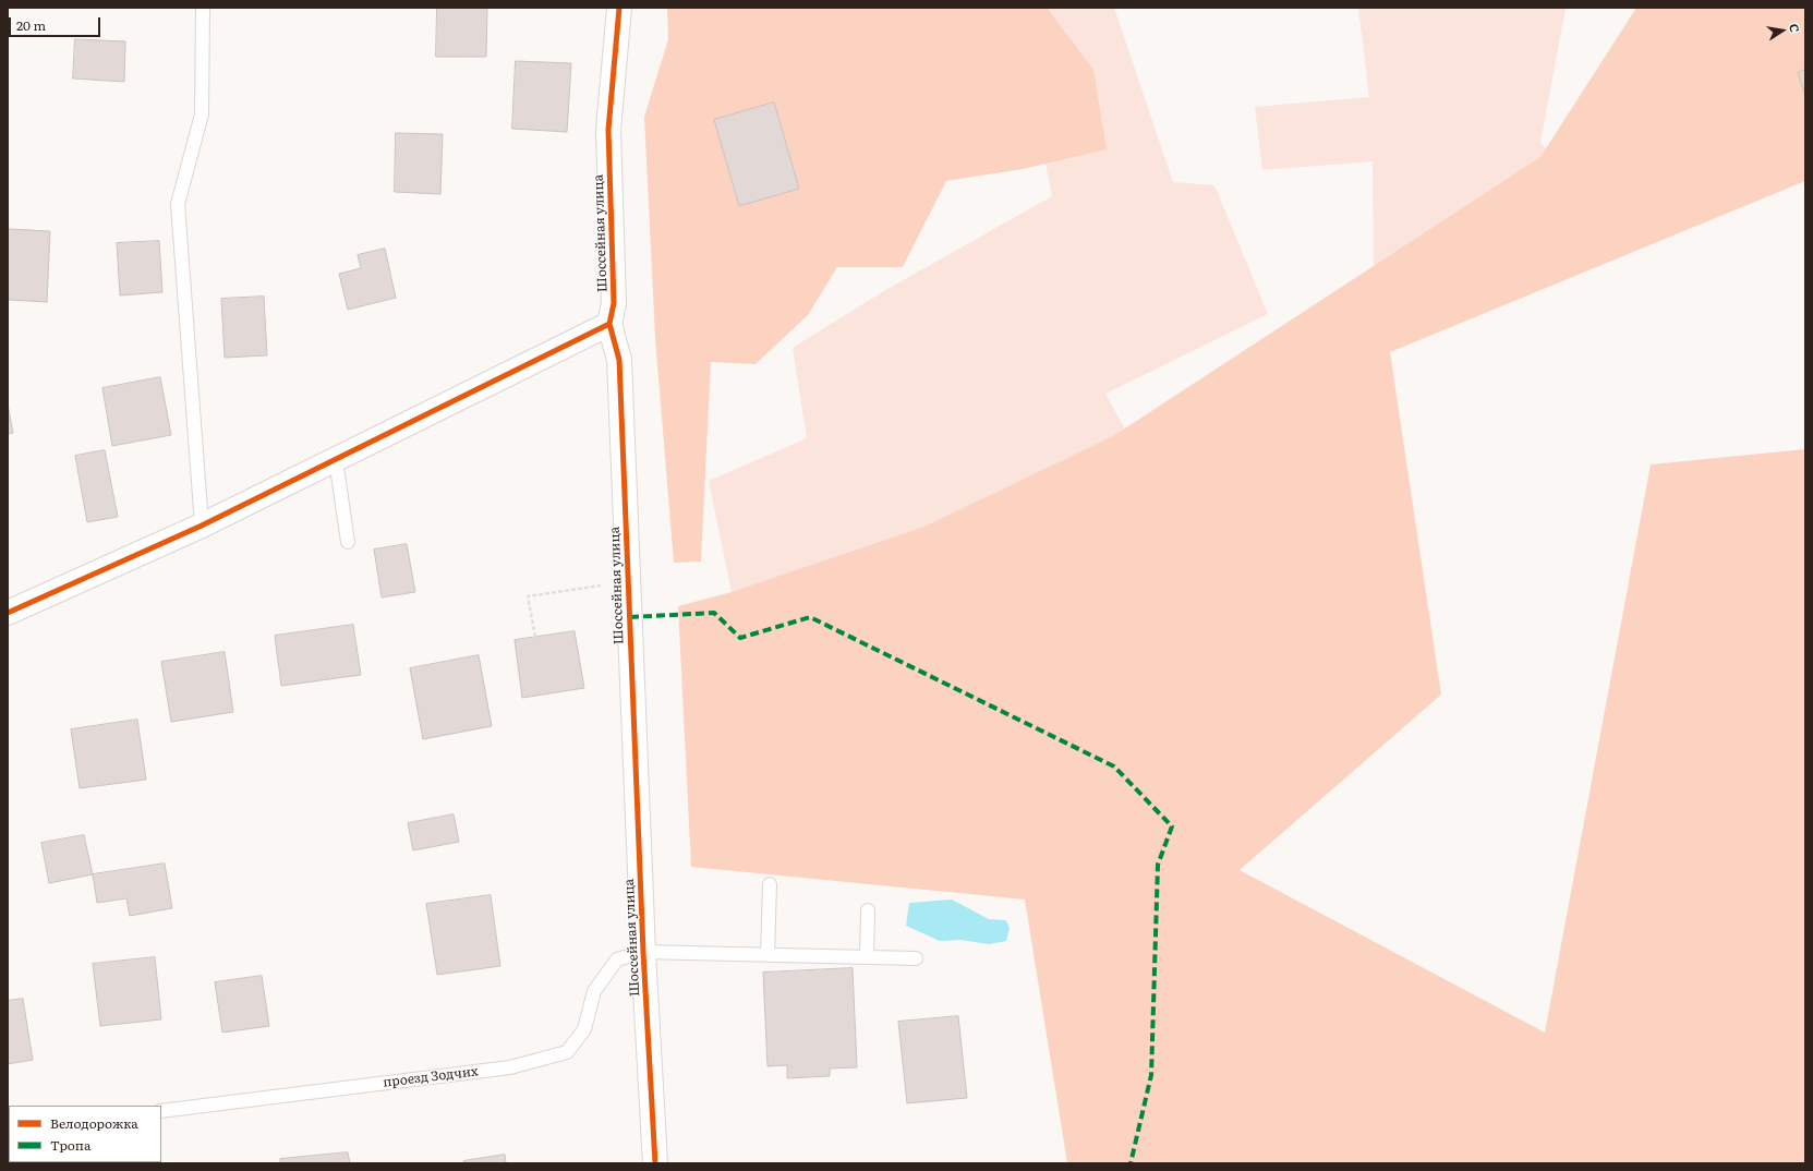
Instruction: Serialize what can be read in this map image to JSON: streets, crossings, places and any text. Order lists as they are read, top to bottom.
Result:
{
  "streets": {
    "street": ["Шоссейная улица"],
    "lane": ["проезд Зодчих"]
  },
  "crossings": [
    ["Шоссейная улица", "проезд Зодчих"]
  ],
  "legend": ["Велодорожка", "Тропа"],
  "scale_bar": "20 m",
  "north": "right"
}
